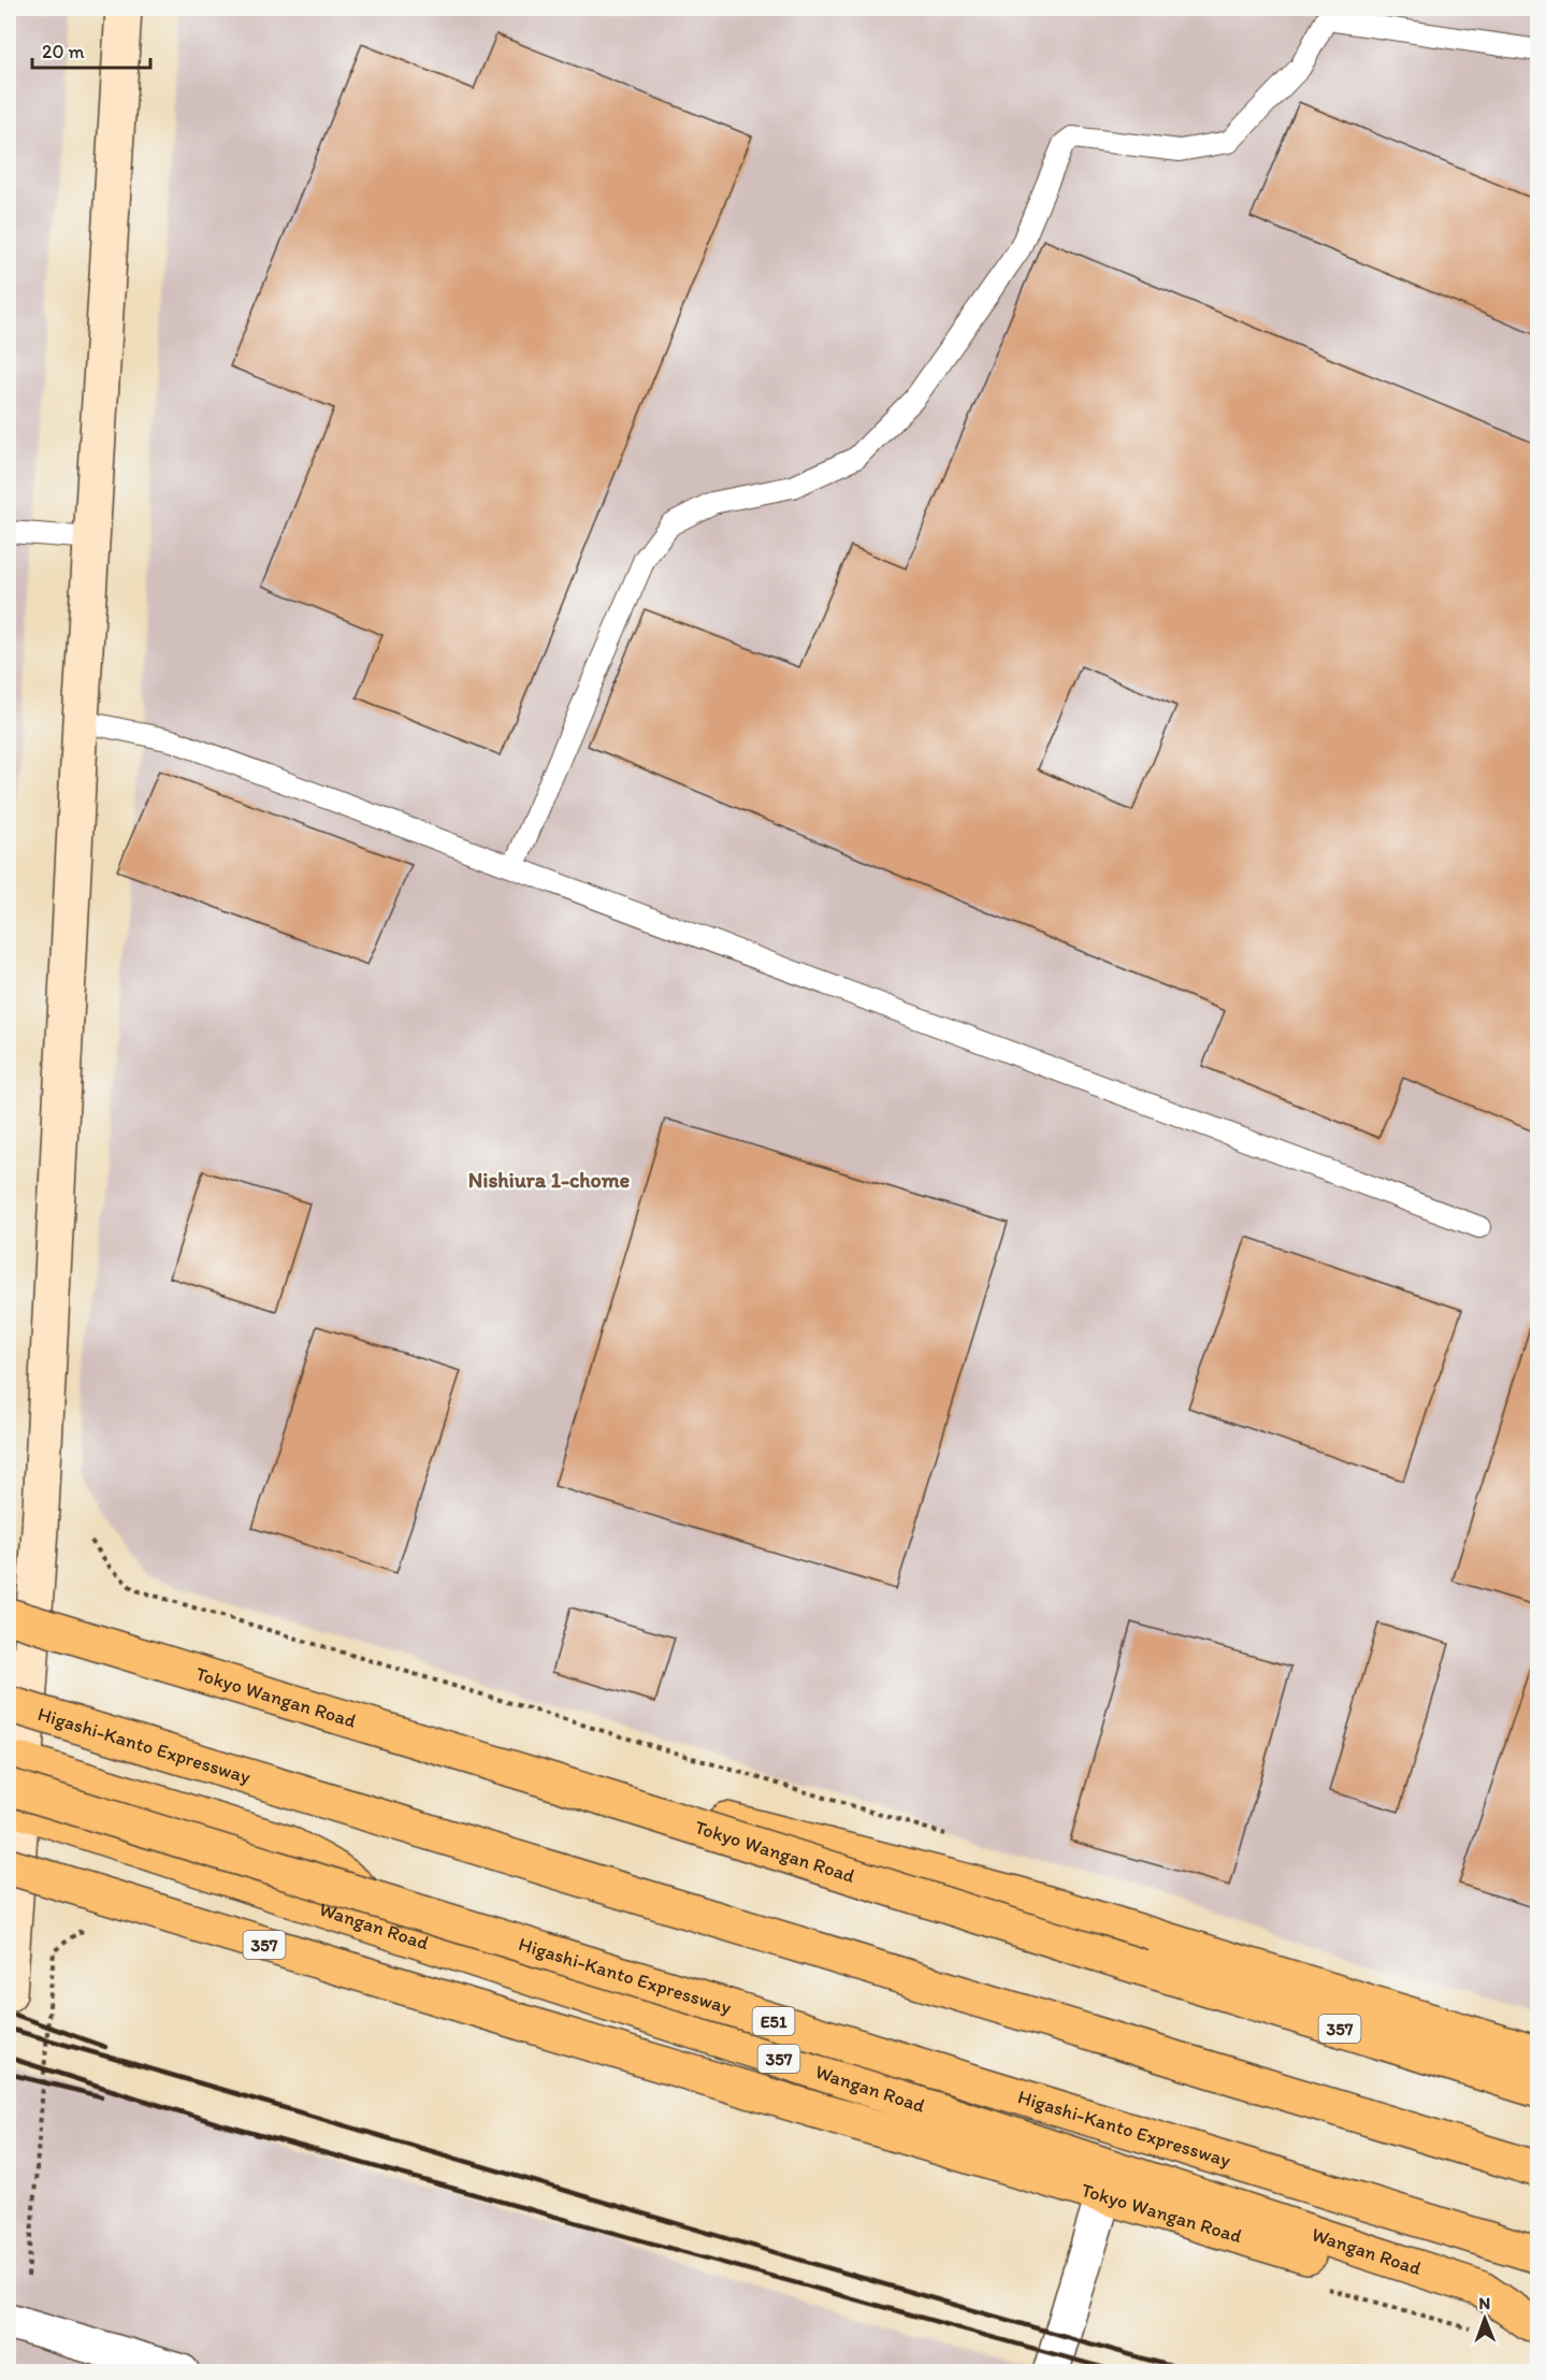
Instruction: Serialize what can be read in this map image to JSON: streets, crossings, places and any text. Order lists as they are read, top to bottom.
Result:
{
  "streets": {
    "highway": [
      "Tokyo Wangan Road",
      "Higashi-Kanto Expressway",
      "Wangan Road",
      "357",
      "E51"
    ]
  },
  "crossings": [
    ["Tokyo Wangan Road", "Wangan Road"],
    ["Tokyo Wangan Road", "357"],
    ["Higashi-Kanto Expressway", "Wangan Road"]
  ],
  "districts": ["Nishiura 1-chome"],
  "scale_bar": "20 m",
  "north": "top"
}
